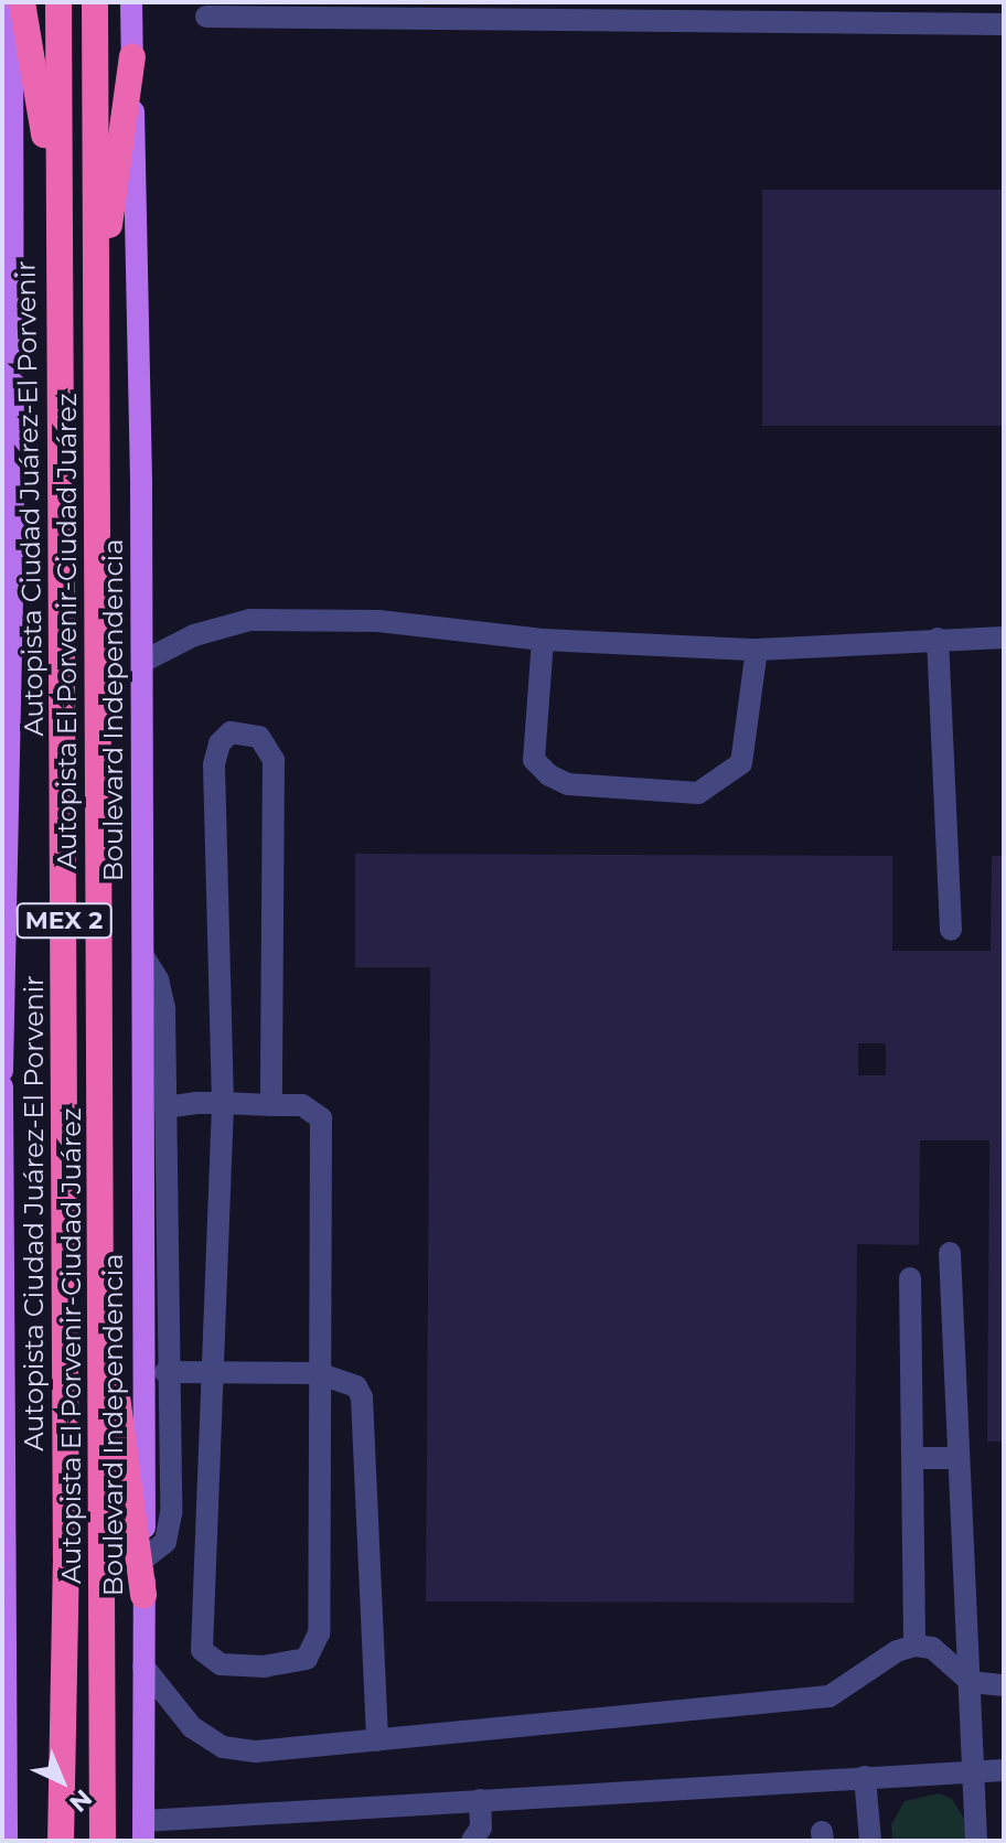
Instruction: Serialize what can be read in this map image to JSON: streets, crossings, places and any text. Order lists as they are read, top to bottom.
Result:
{
  "streets": {
    "highway": ["Autopista Ciudad Juárez-El Porvenir", "Autopista El Porvenir-Ciudad Juárez", "MEX 2"],
    "main road": ["Boulevard Independencia"]
  },
  "north": "bottom right"
}
